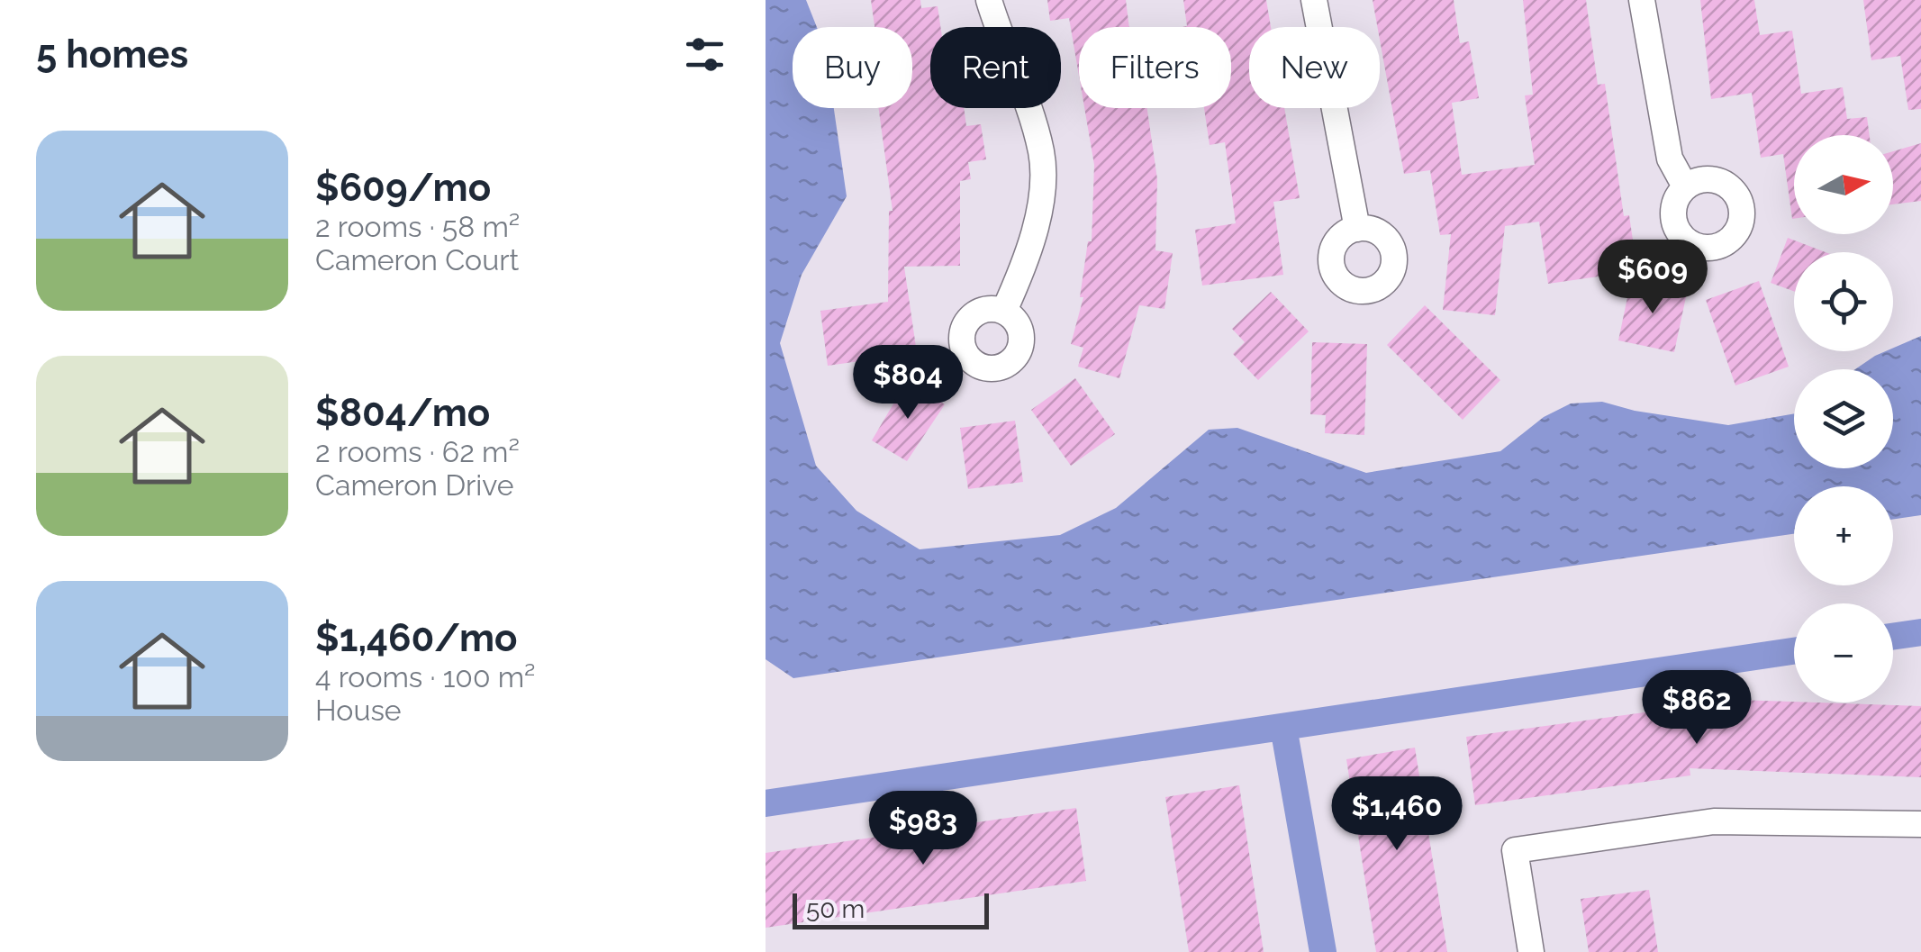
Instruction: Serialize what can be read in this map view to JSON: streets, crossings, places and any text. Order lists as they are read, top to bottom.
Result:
{
  "scale_bar": "50 m",
  "north": "right",
  "page": {
    "heading": "5 homes",
    "chip": [
      "Buy",
      "Rent",
      "Filters",
      "New"
    ],
    "list": [
      {
        "name": "$609/mo",
        "note": "2 rooms · 58 m² · Cameron Court"
      },
      {
        "name": "$804/mo",
        "note": "2 rooms · 62 m² · Cameron Drive"
      },
      {
        "name": "$1,460/mo",
        "note": "4 rooms · 100 m² · House"
      }
    ],
    "map_buttons": ["+", "−"],
    "price": [
      "$609",
      "$804",
      "$862",
      "$1,460",
      "$983"
    ],
    "scale": "50 m"
  }
}
